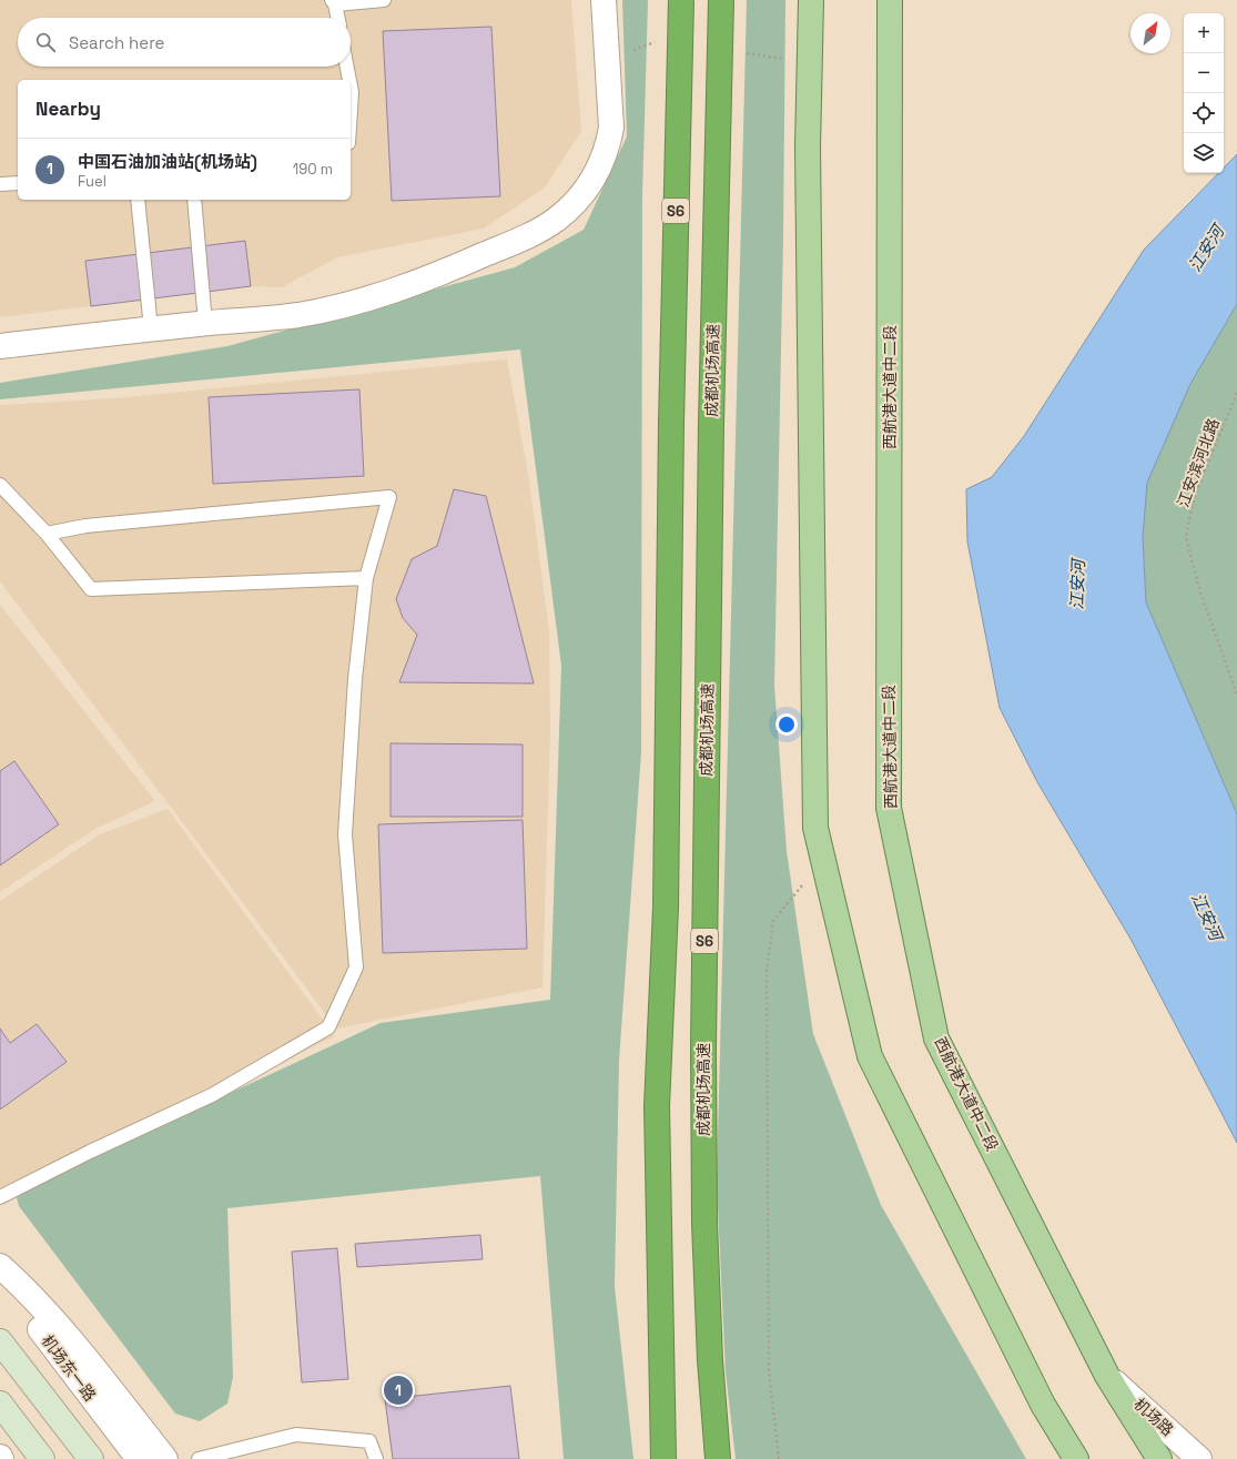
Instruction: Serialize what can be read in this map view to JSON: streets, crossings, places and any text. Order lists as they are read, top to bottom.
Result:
{
  "streets": {
    "highway": ["S6", "成都机场高速"],
    "main road": ["西航港大道中二段"],
    "street": ["机场东一路", "机场路"],
    "path": ["江安滨河北路"]
  },
  "crossings": [
    ["西航港大道中二段", "机场路"]
  ],
  "water": ["江安河"],
  "north": "top right",
  "page": {
    "map_buttons": ["+", "−"],
    "search": "Search here",
    "heading": "Nearby",
    "list": [
      {
        "mark": "1",
        "name": "中国石油加油站(机场站)",
        "note": "Fuel",
        "value": "190 m"
      }
    ],
    "pins": "1"
  }
}
